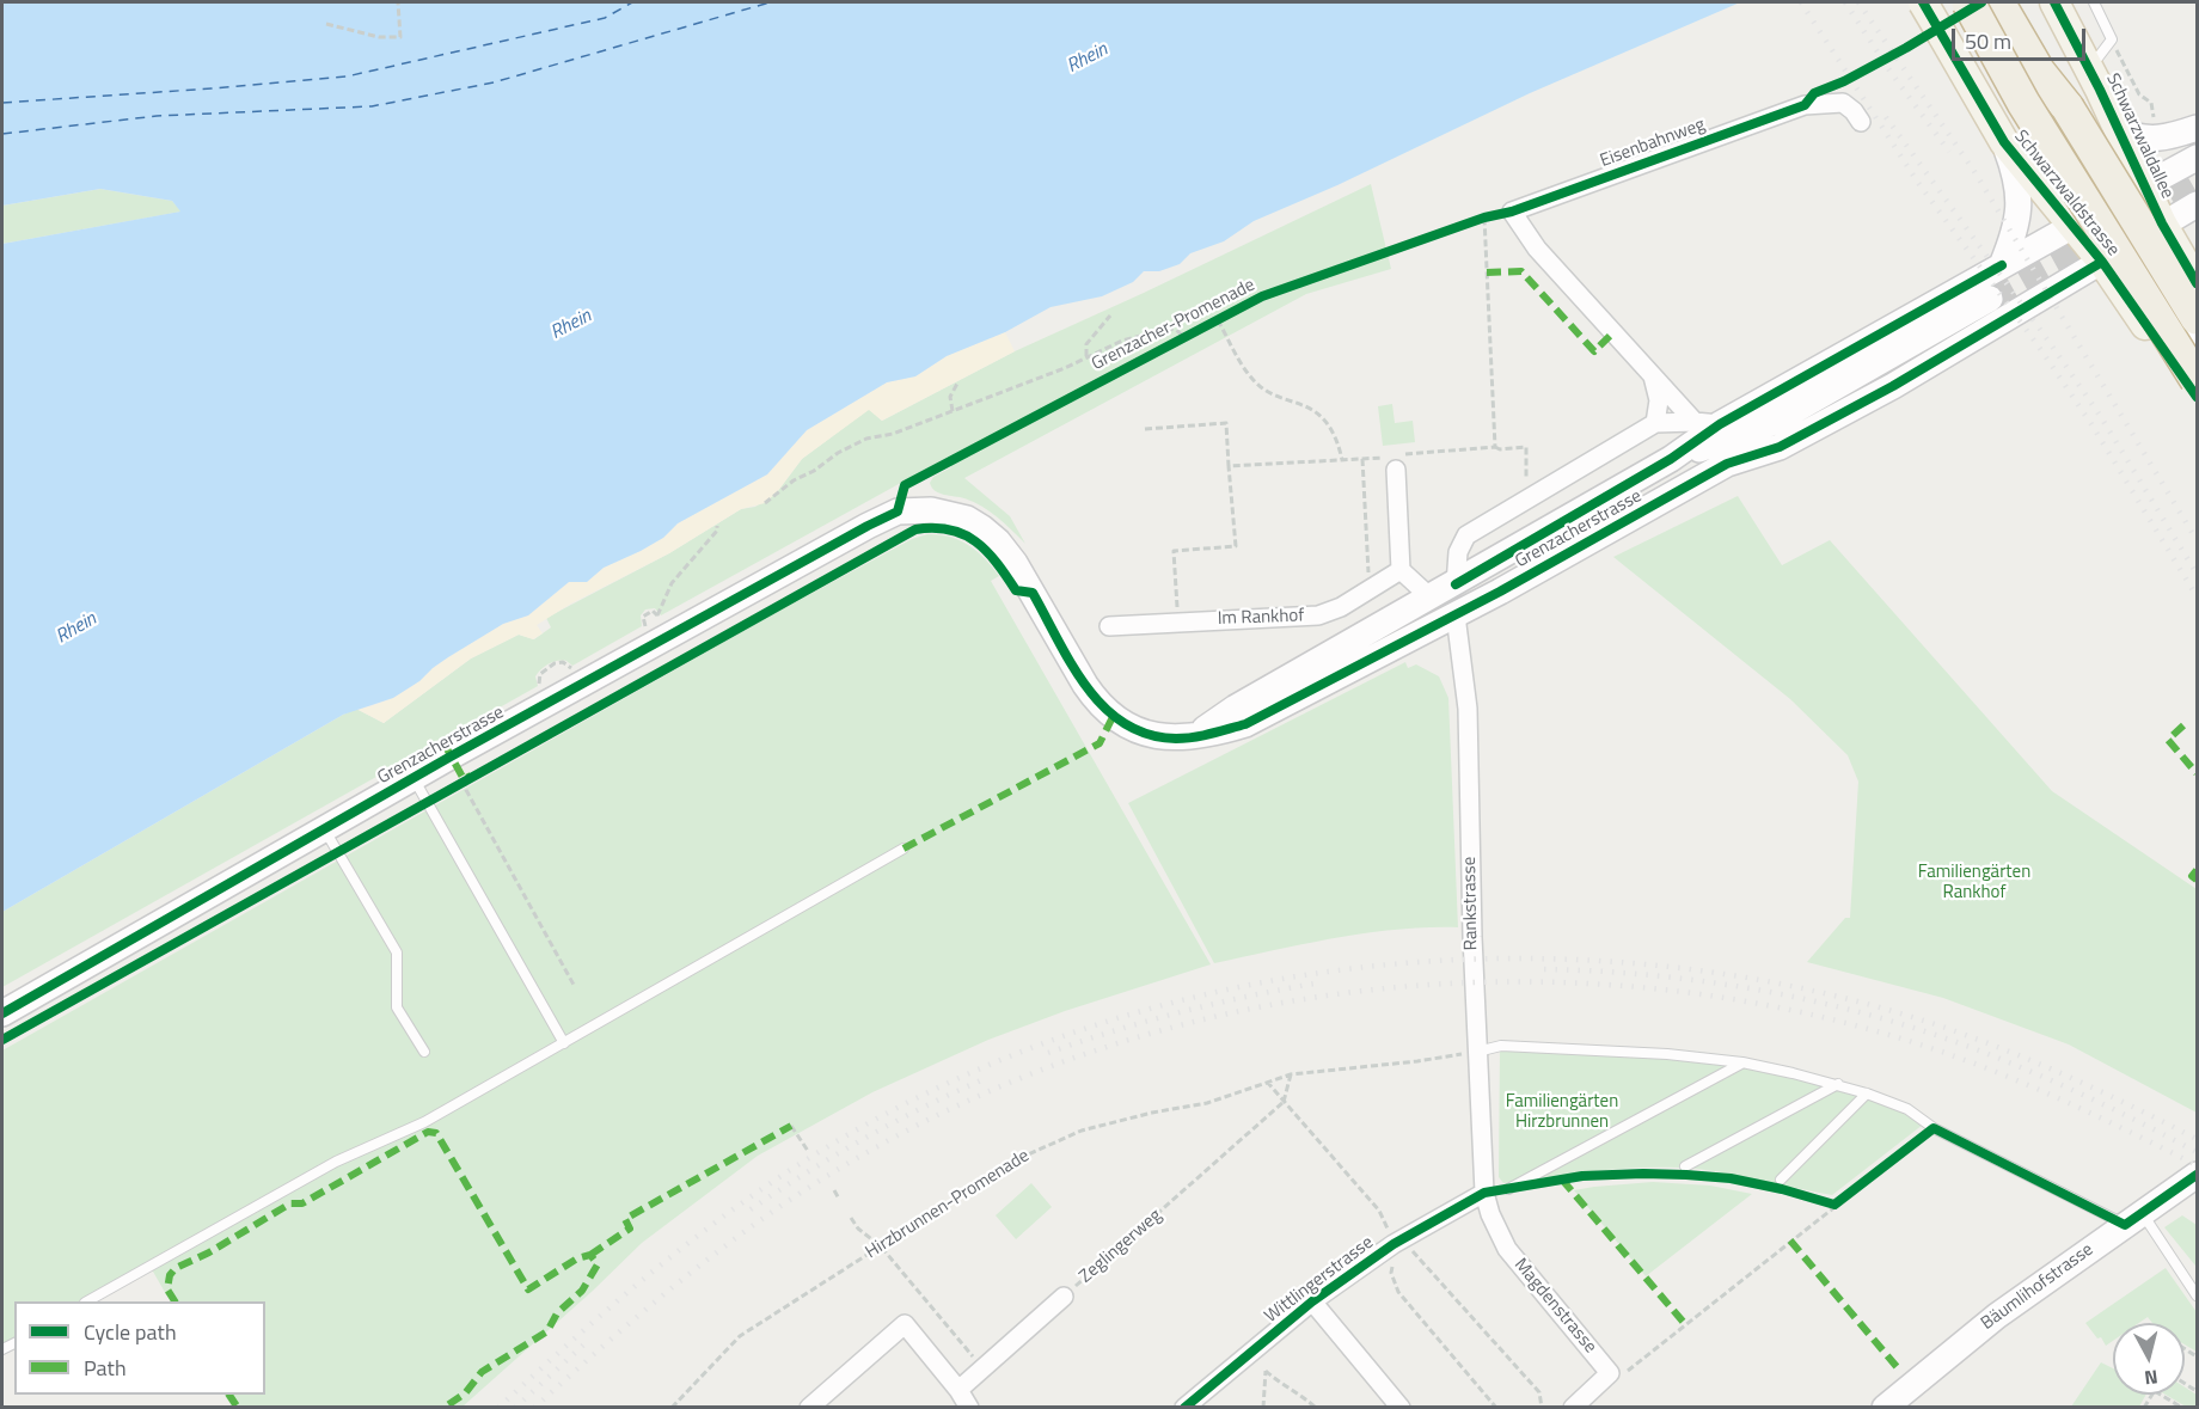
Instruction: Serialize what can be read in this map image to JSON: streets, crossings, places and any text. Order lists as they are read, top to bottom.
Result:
{
  "streets": {
    "main road": [
      "Schwarzwaldallee",
      "Schwarzwaldstrasse",
      "Grenzacherstrasse",
      "Bäumlihofstrasse"
    ],
    "street": [
      "Eisenbahnweg",
      "Im Rankhof",
      "Rankstrasse",
      "Zeglingerweg",
      "Wittlingerstrasse",
      "Magdenstrasse"
    ],
    "path": ["Hirzbrunnen-Promenade"],
    "cycle path": ["Grenzacher-Promenade"]
  },
  "crossings": [
    ["Schwarzwaldallee", "Grenzacherstrasse"],
    ["Eisenbahnweg", "Grenzacher-Promenade"],
    ["Schwarzwaldstrasse", "Grenzacherstrasse"],
    ["Grenzacherstrasse", "Rankstrasse"],
    ["Rankstrasse", "Hirzbrunnen-Promenade"],
    ["Rankstrasse", "Wittlingerstrasse"],
    ["Rankstrasse", "Magdenstrasse"],
    ["Wittlingerstrasse", "Magdenstrasse"]
  ],
  "water": ["Rhein"],
  "parks": ["Familiengärten Rankhof", "Familiengärten Hirzbrunnen"],
  "legend": ["Cycle path", "Path"],
  "scale_bar": "50 m",
  "north": "bottom"
}
